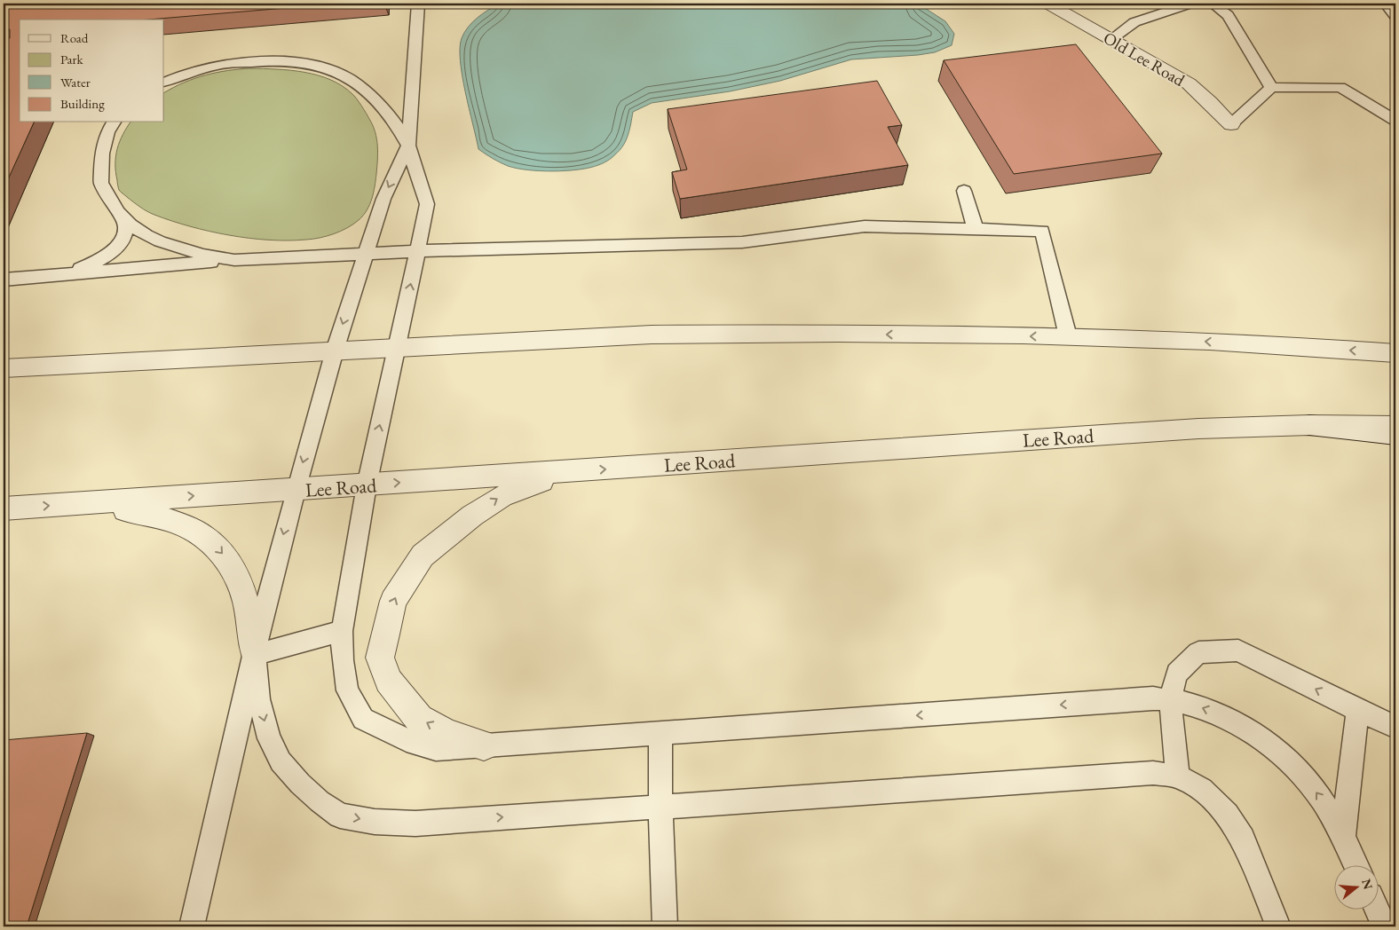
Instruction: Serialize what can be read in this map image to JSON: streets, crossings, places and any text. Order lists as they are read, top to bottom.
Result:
{
  "streets": {
    "street": ["Old Lee Road", "Lee Road"]
  },
  "legend": [
    "Road",
    "Park",
    "Water",
    "Building"
  ],
  "north": "right"
}
